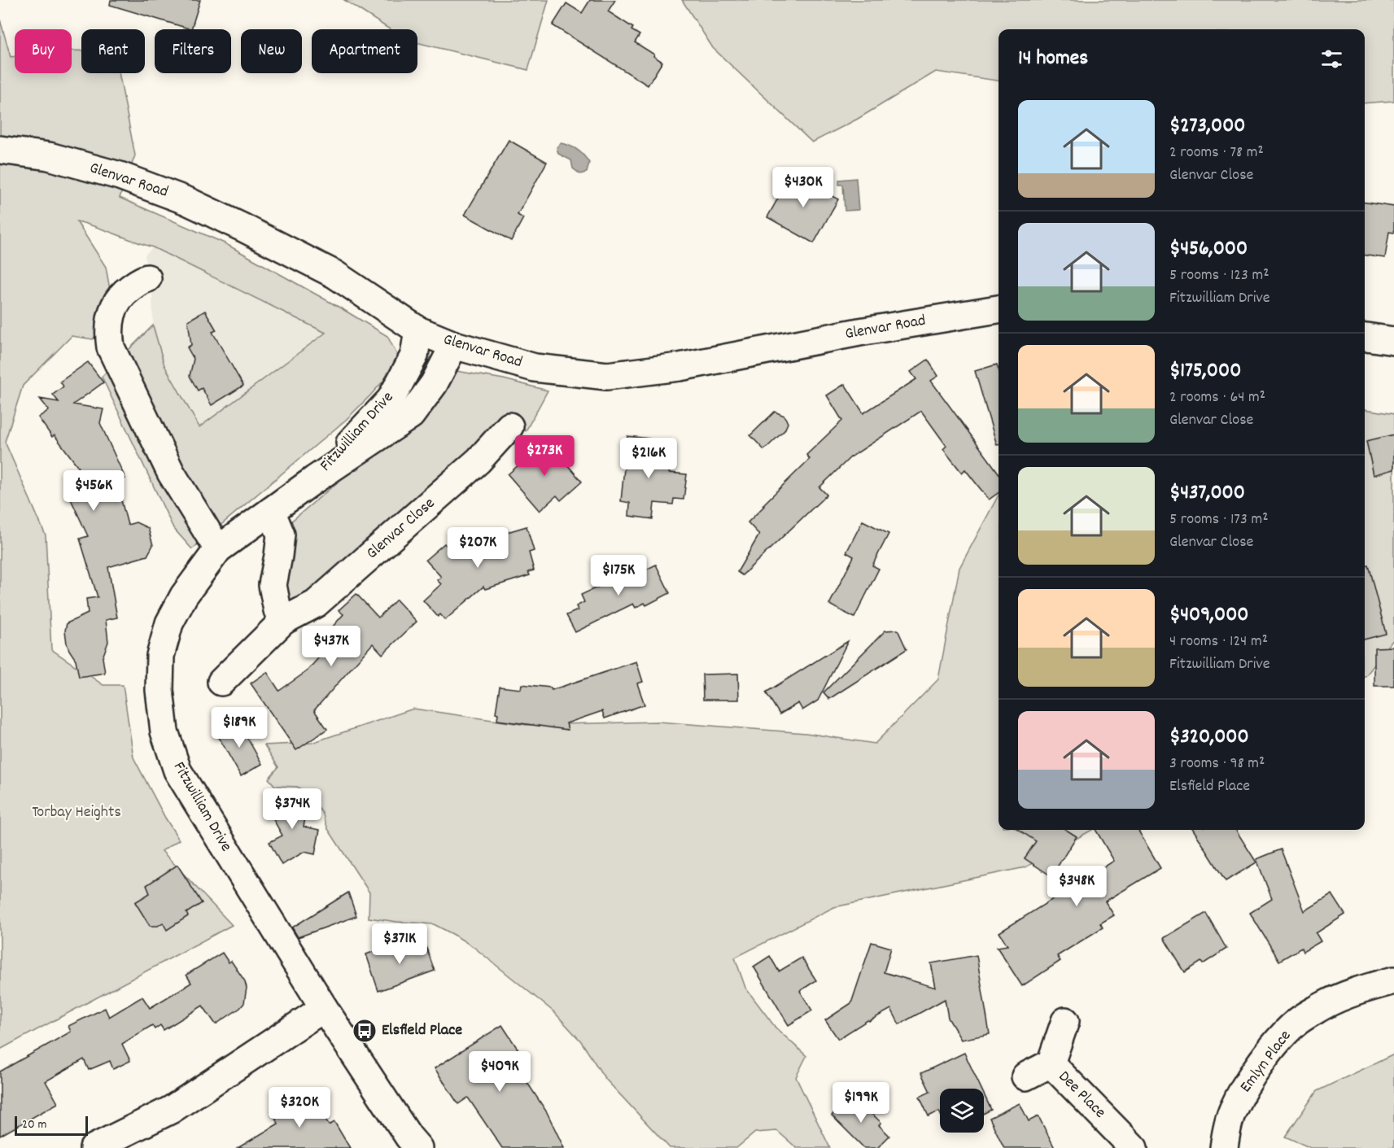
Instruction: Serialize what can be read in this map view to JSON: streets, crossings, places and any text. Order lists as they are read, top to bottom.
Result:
{
  "streets": {
    "street": [
      "Glenvar Road",
      "Fitzwilliam Drive",
      "Glenvar Close",
      "Emlyn Place",
      "Dee Place"
    ]
  },
  "crossings": [
    ["Glenvar Road", "Fitzwilliam Drive"]
  ],
  "parks": ["Torbay Heights"],
  "places": {
    "bus stop": ["Elsfield Place"]
  },
  "scale_bar": "20 m",
  "page": {
    "chip": [
      "Buy",
      "Rent",
      "Filters",
      "New",
      "Apartment"
    ],
    "heading": "14 homes",
    "list": [
      {
        "name": "$273,000",
        "note": "2 rooms · 78 m² · Glenvar Close"
      },
      {
        "name": "$456,000",
        "note": "5 rooms · 123 m² · Fitzwilliam Drive"
      },
      {
        "name": "$175,000",
        "note": "2 rooms · 64 m² · Glenvar Close"
      },
      {
        "name": "$437,000",
        "note": "5 rooms · 173 m² · Glenvar Close"
      },
      {
        "name": "$409,000",
        "note": "4 rooms · 124 m² · Fitzwilliam Drive"
      },
      {
        "name": "$320,000",
        "note": "3 rooms · 98 m² · Elsfield Place"
      }
    ],
    "price": [
      "$430K",
      "$273K",
      "$216K",
      "$456K",
      "$207K",
      "$175K",
      "$437K",
      "$189K",
      "$374K",
      "$348K",
      "$371K",
      "$409K",
      "$199K",
      "$320K"
    ],
    "scale": "20 m"
  }
}
